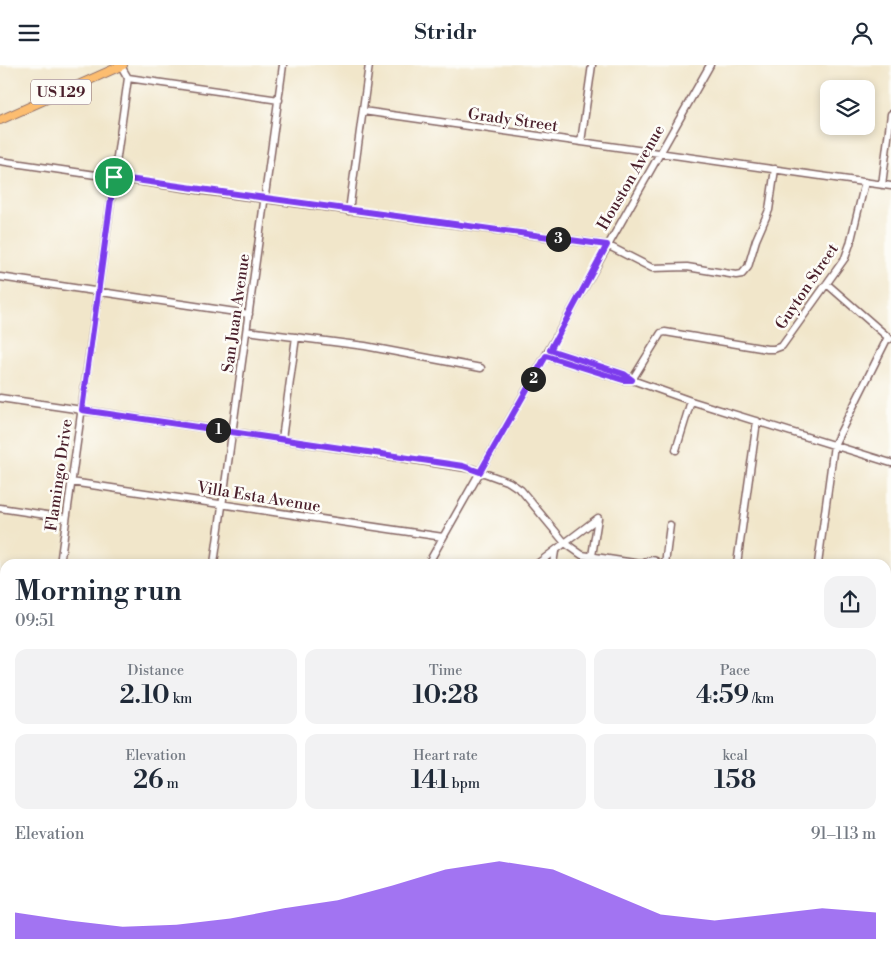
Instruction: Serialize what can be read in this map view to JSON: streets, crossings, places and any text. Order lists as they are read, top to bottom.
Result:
{
  "streets": {
    "main road": ["US 129"],
    "street": [
      "Grady Street",
      "Houston Avenue",
      "Guyton Street",
      "San Juan Avenue",
      "Flamingo Drive",
      "Villa Esta Avenue"
    ]
  },
  "crossings": [
    ["Grady Street", "Houston Avenue"],
    ["Grady Street", "Guyton Street"],
    ["Houston Avenue", "Villa Esta Avenue"],
    ["San Juan Avenue", "Villa Esta Avenue"],
    ["Flamingo Drive", "Villa Esta Avenue"]
  ],
  "page": {
    "header": "Stridr",
    "pins": ["3", "2", "1"],
    "heading": ["Morning run", "09:51"],
    "stats": [
      ["Distance", "2.10 km"],
      ["Time", "10:28"],
      ["Pace", "4:59 /km"],
      ["Elevation", "26 m"],
      ["Heart rate", "141 bpm"],
      ["kcal", "158"]
    ],
    "chart": ["Elevation", "91–113 m"]
  }
}
